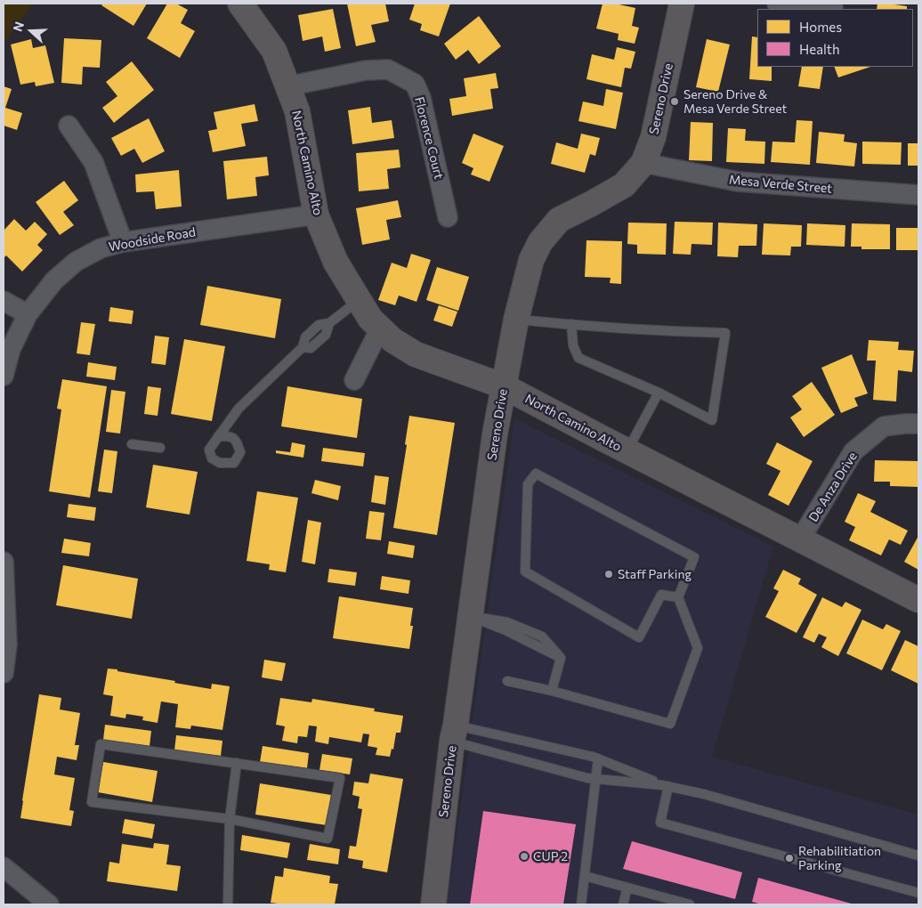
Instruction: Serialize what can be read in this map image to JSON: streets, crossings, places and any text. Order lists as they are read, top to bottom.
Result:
{
  "streets": {
    "street": [
      "Sereno Drive",
      "Florence Court",
      "North Camino Alto",
      "Mesa Verde Street",
      "Woodside Road",
      "De Anza Drive"
    ]
  },
  "crossings": [
    ["Sereno Drive", "North Camino Alto"],
    ["Sereno Drive", "Mesa Verde Street"],
    ["Florence Court", "North Camino Alto"],
    ["North Camino Alto", "Woodside Road"],
    ["North Camino Alto", "De Anza Drive"]
  ],
  "places": [
    "Sereno Drive & Mesa Verde Street",
    "Staff Parking",
    "CUP 2",
    "Rehabilitiation Parking"
  ],
  "legend": ["Homes", "Health"],
  "north": "left"
}
